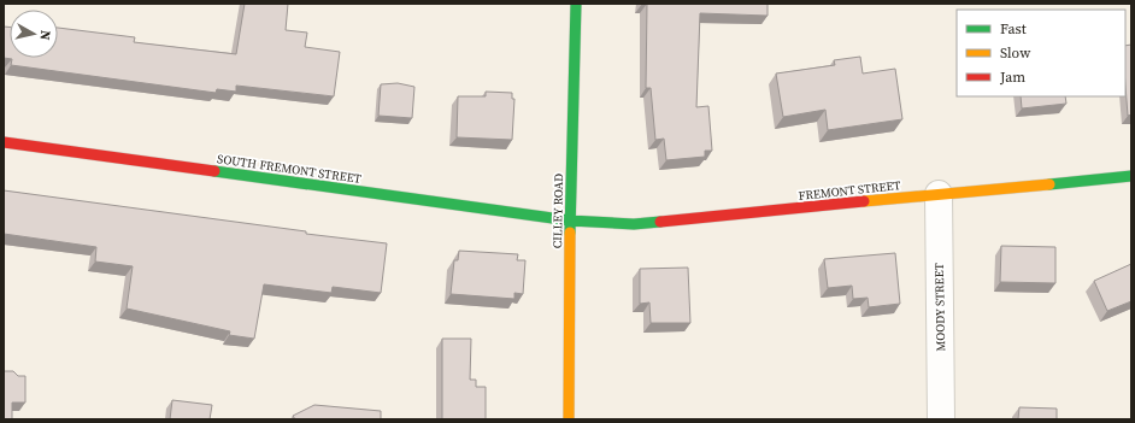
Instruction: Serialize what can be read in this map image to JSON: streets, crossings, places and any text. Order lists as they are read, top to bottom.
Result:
{
  "streets": {
    "street": [
      "SOUTH FREMONT STREET",
      "FREMONT STREET",
      "CILLEY ROAD",
      "MOODY STREET"
    ]
  },
  "crossings": [
    ["SOUTH FREMONT STREET", "FREMONT STREET"],
    ["SOUTH FREMONT STREET", "CILLEY ROAD"],
    ["FREMONT STREET", "CILLEY ROAD"],
    ["FREMONT STREET", "MOODY STREET"]
  ],
  "legend": ["Fast", "Slow", "Jam"],
  "north": "right"
}
